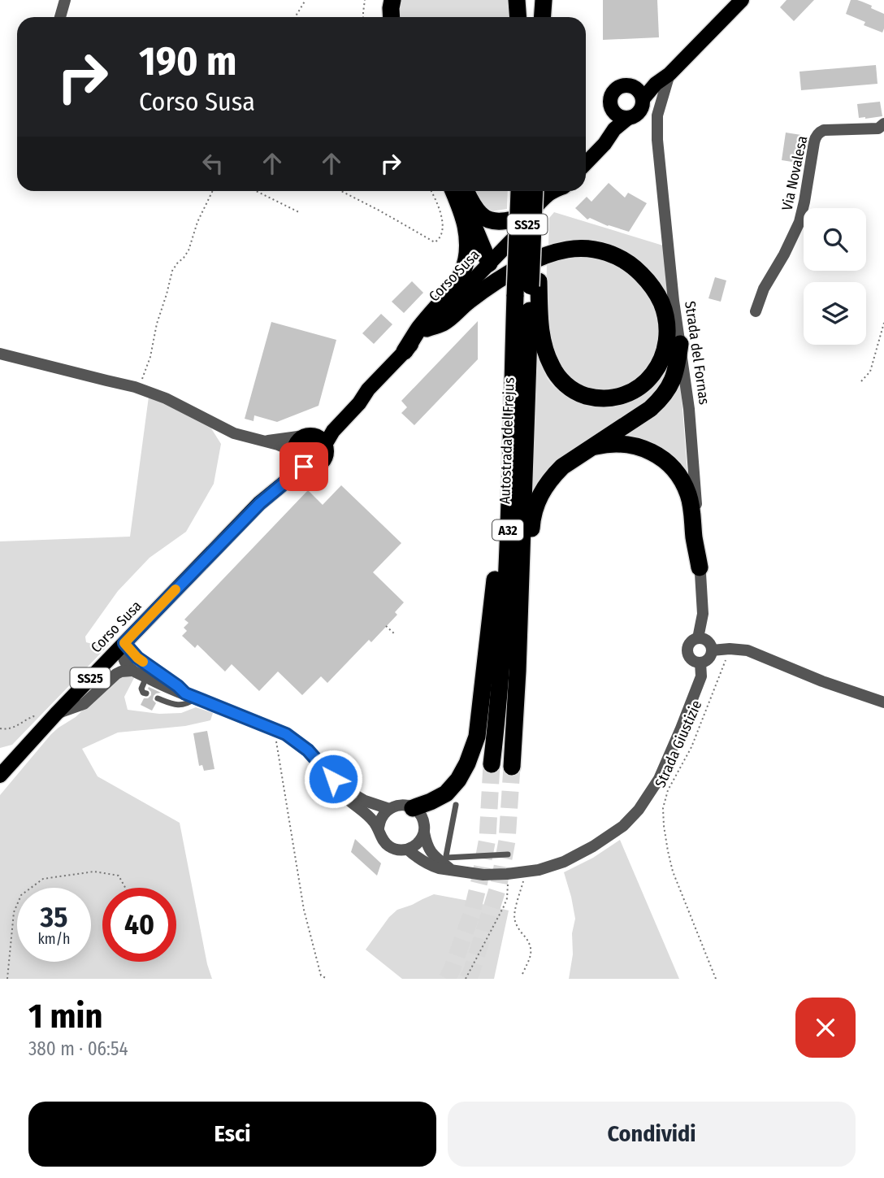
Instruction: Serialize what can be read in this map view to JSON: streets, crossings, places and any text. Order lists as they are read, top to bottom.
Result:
{
  "streets": {
    "highway": ["Autostrada del Frejus", "A32"],
    "main road": ["SS25", "Corso Susa"],
    "street": ["Via Novalesa", "Strada del Fornas"],
    "path": ["Strada Giustizie"]
  },
  "crossings": [
    ["SS25", "Corso Susa"]
  ],
  "page": {
    "turn": ["190 m", "Corso Susa"],
    "speed": "35 km/h",
    "limit": "40",
    "heading": ["1 min", "380 m · 06:54"],
    "buttons": ["Esci", "Condividi"]
  }
}
